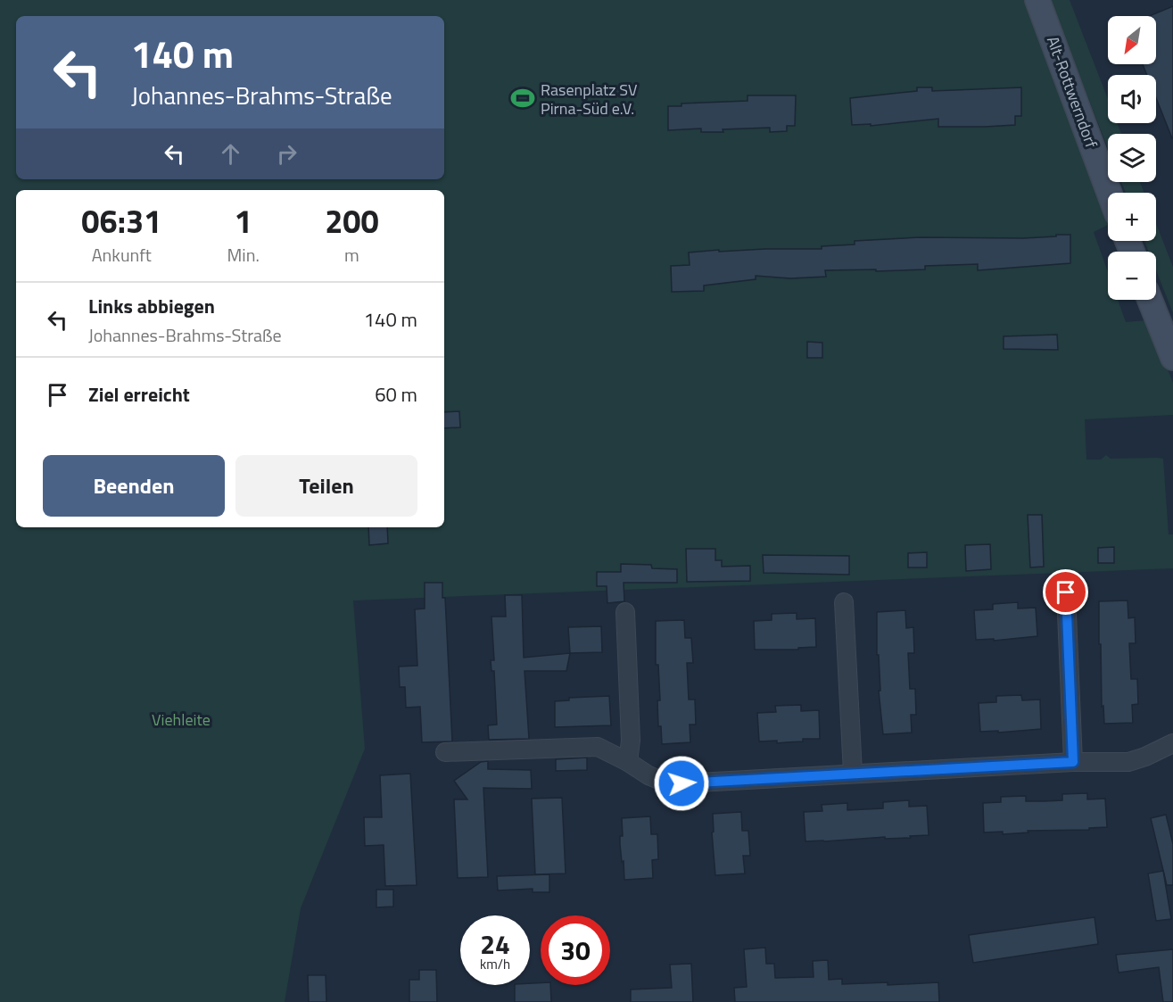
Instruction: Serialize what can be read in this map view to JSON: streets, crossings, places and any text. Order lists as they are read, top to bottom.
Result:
{
  "streets": {
    "main road": ["Alt-Rottwerndorf"]
  },
  "parks": ["Viehleite"],
  "places": {
    "sports": ["Rasenplatz SV Pirna-Süd e.V."]
  },
  "north": "bottom left",
  "page": {
    "map_buttons": ["+", "−"],
    "turn": ["140 m", "Johannes-Brahms-Straße"],
    "eta": [
      "06:31",
      "Ankunft",
      "1",
      "Min.",
      "200",
      "m"
    ],
    "list": [
      {
        "name": "Links abbiegen",
        "note": "Johannes-Brahms-Straße",
        "value": "140 m"
      },
      {
        "name": "Ziel erreicht",
        "value": "60 m"
      }
    ],
    "buttons": ["Beenden", "Teilen"],
    "speed": "24 km/h",
    "limit": "30"
  }
}
